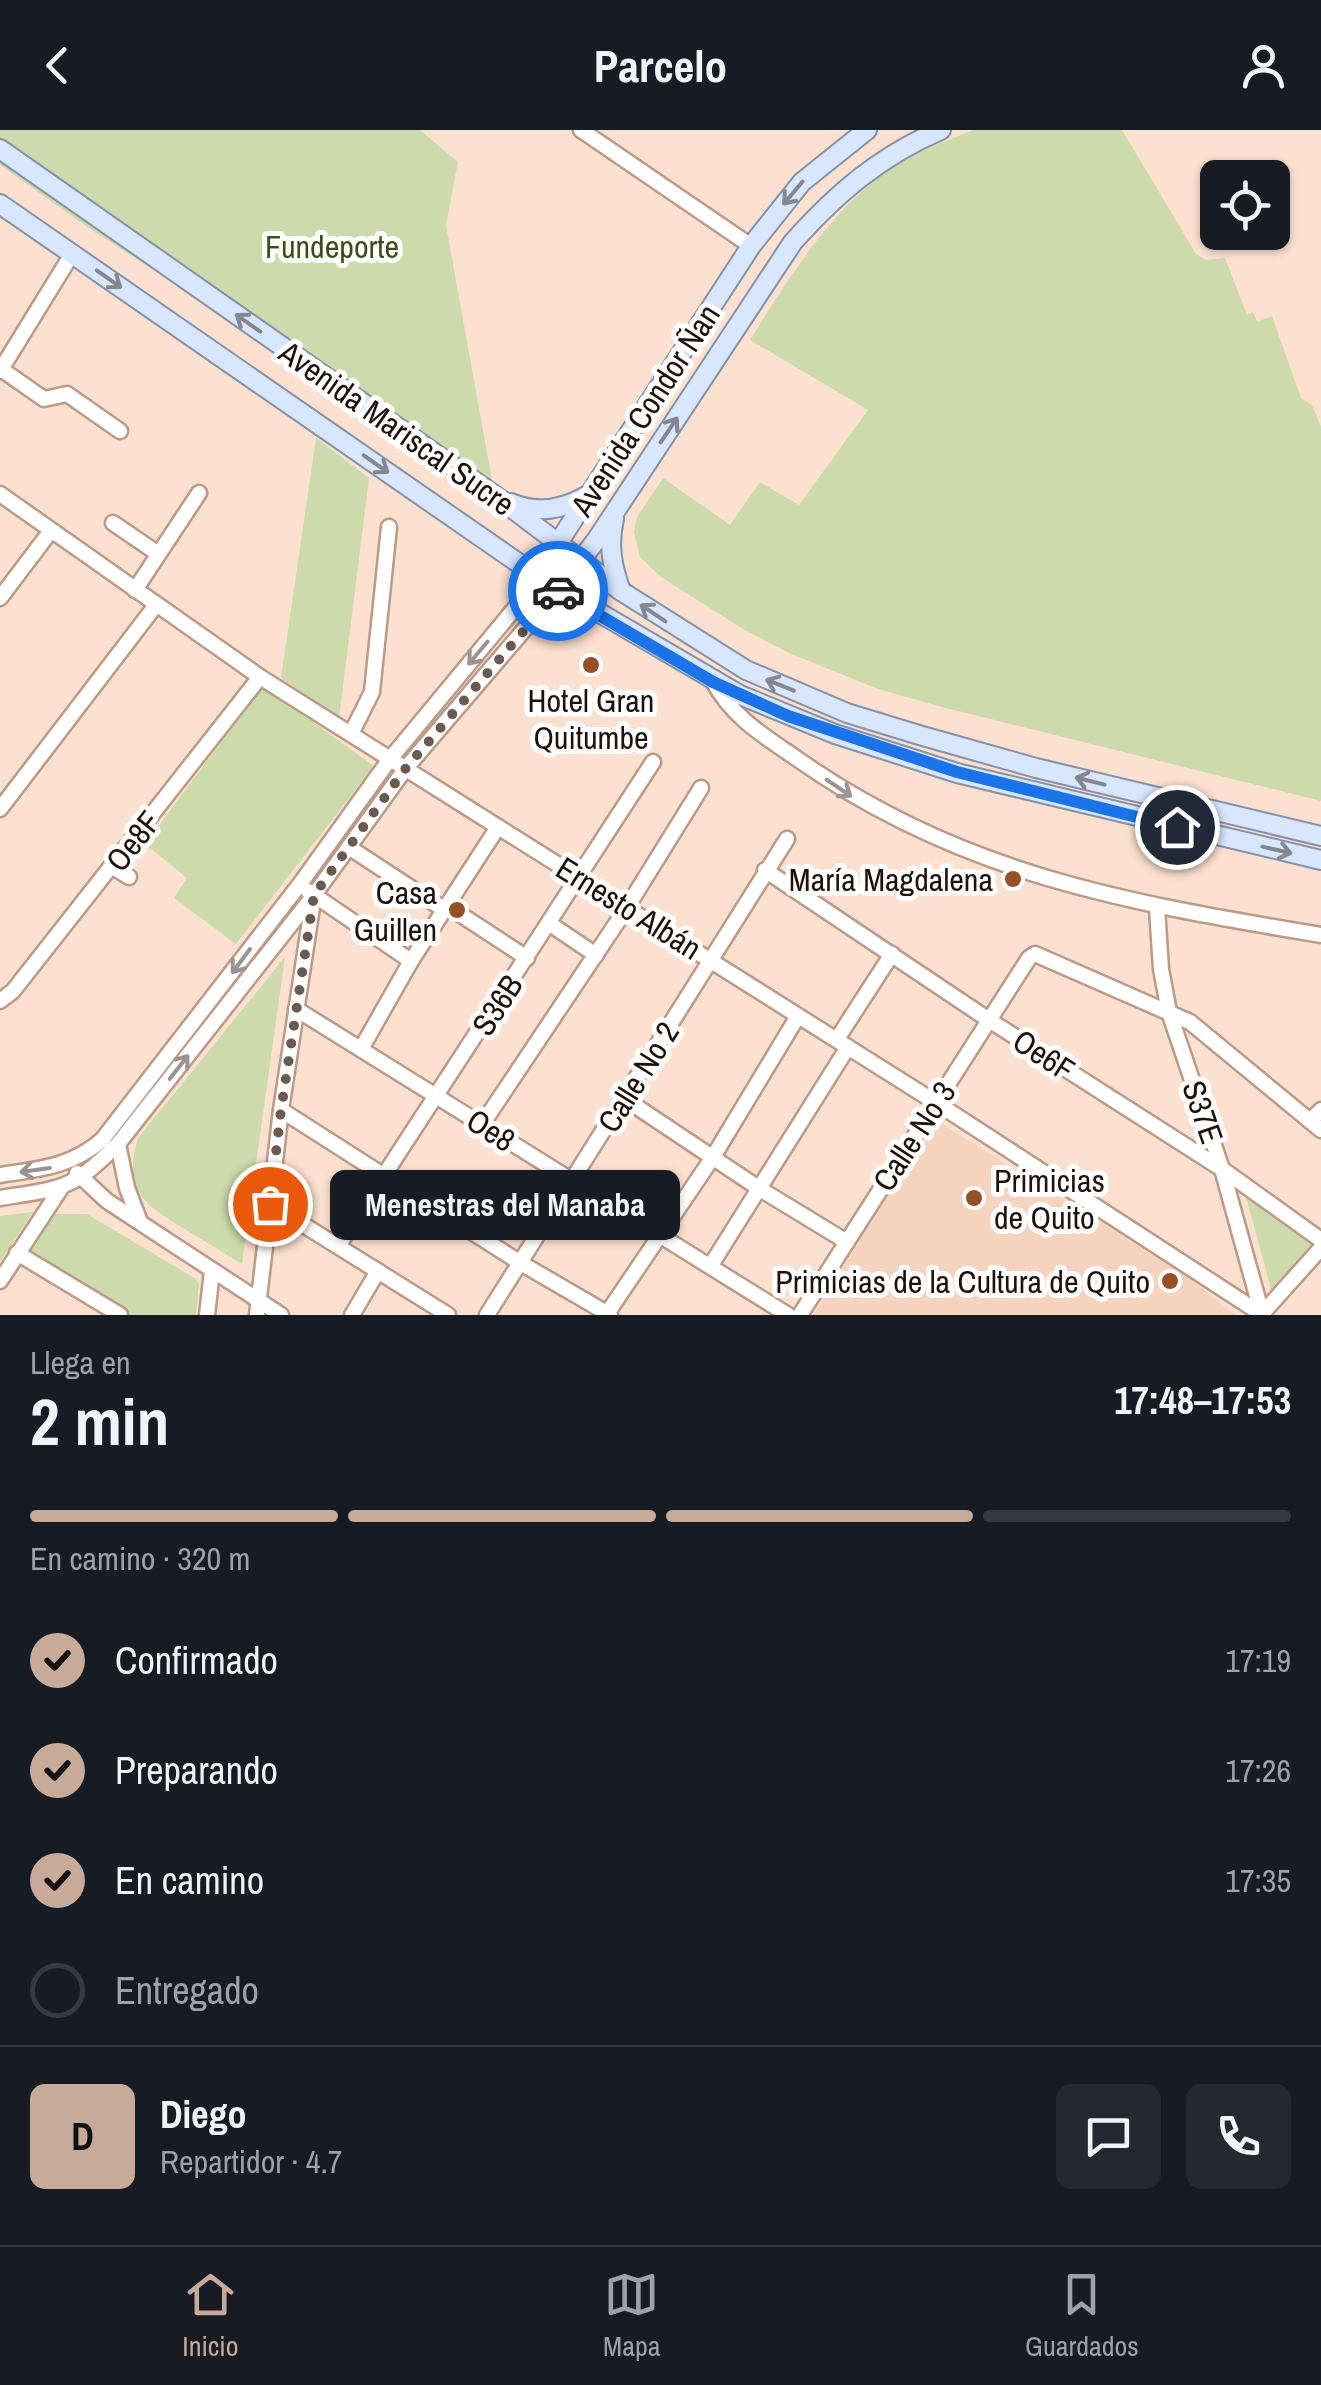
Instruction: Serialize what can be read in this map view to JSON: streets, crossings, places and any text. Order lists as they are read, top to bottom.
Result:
{
  "streets": {
    "main road": ["Avenida Condor Ñan", "Avenida Mariscal Sucre"],
    "street": [
      "Oe8F",
      "Ernesto Albán",
      "S36B",
      "Oe6F",
      "Calle No 2",
      "S37E",
      "Oe8",
      "Calle No 3"
    ]
  },
  "crossings": [
    ["Avenida Condor Ñan", "Avenida Mariscal Sucre"],
    ["Avenida Condor Ñan", "Ernesto Albán"],
    ["Oe8F", "Ernesto Albán"],
    ["Ernesto Albán", "S36B"],
    ["Ernesto Albán", "Calle No 2"],
    ["Ernesto Albán", "S37E"],
    ["Ernesto Albán", "Calle No 3"],
    ["S36B", "Oe8"],
    ["Oe6F", "Calle No 2"],
    ["Oe6F", "S37E"],
    ["Oe6F", "Calle No 3"],
    ["Calle No 2", "Oe8"],
    ["S37E", "Calle No 3"]
  ],
  "parks": ["Fundeporte"],
  "places": [
    "Hotel Gran Quitumbe",
    "María Magdalena",
    "Casa Guillen",
    "Primicias de Quito",
    "Menestras del Manaba",
    "Primicias de la Cultura de Quito"
  ],
  "page": {
    "header": "Parcelo",
    "bubble": "Menestras del Manaba",
    "heading": ["2 min", "Llega en", "17:48–17:53"],
    "panel": ["Diego", "Repartidor · 4.7"],
    "bar": "En camino · 320 m",
    "list": [
      ["Confirmado", "17:19"],
      ["Preparando", "17:26"],
      ["En camino", "17:35"],
      "Entregado"
    ],
    "round": "D",
    "tabs": ["Inicio", "Mapa", "Guardados"]
  }
}
